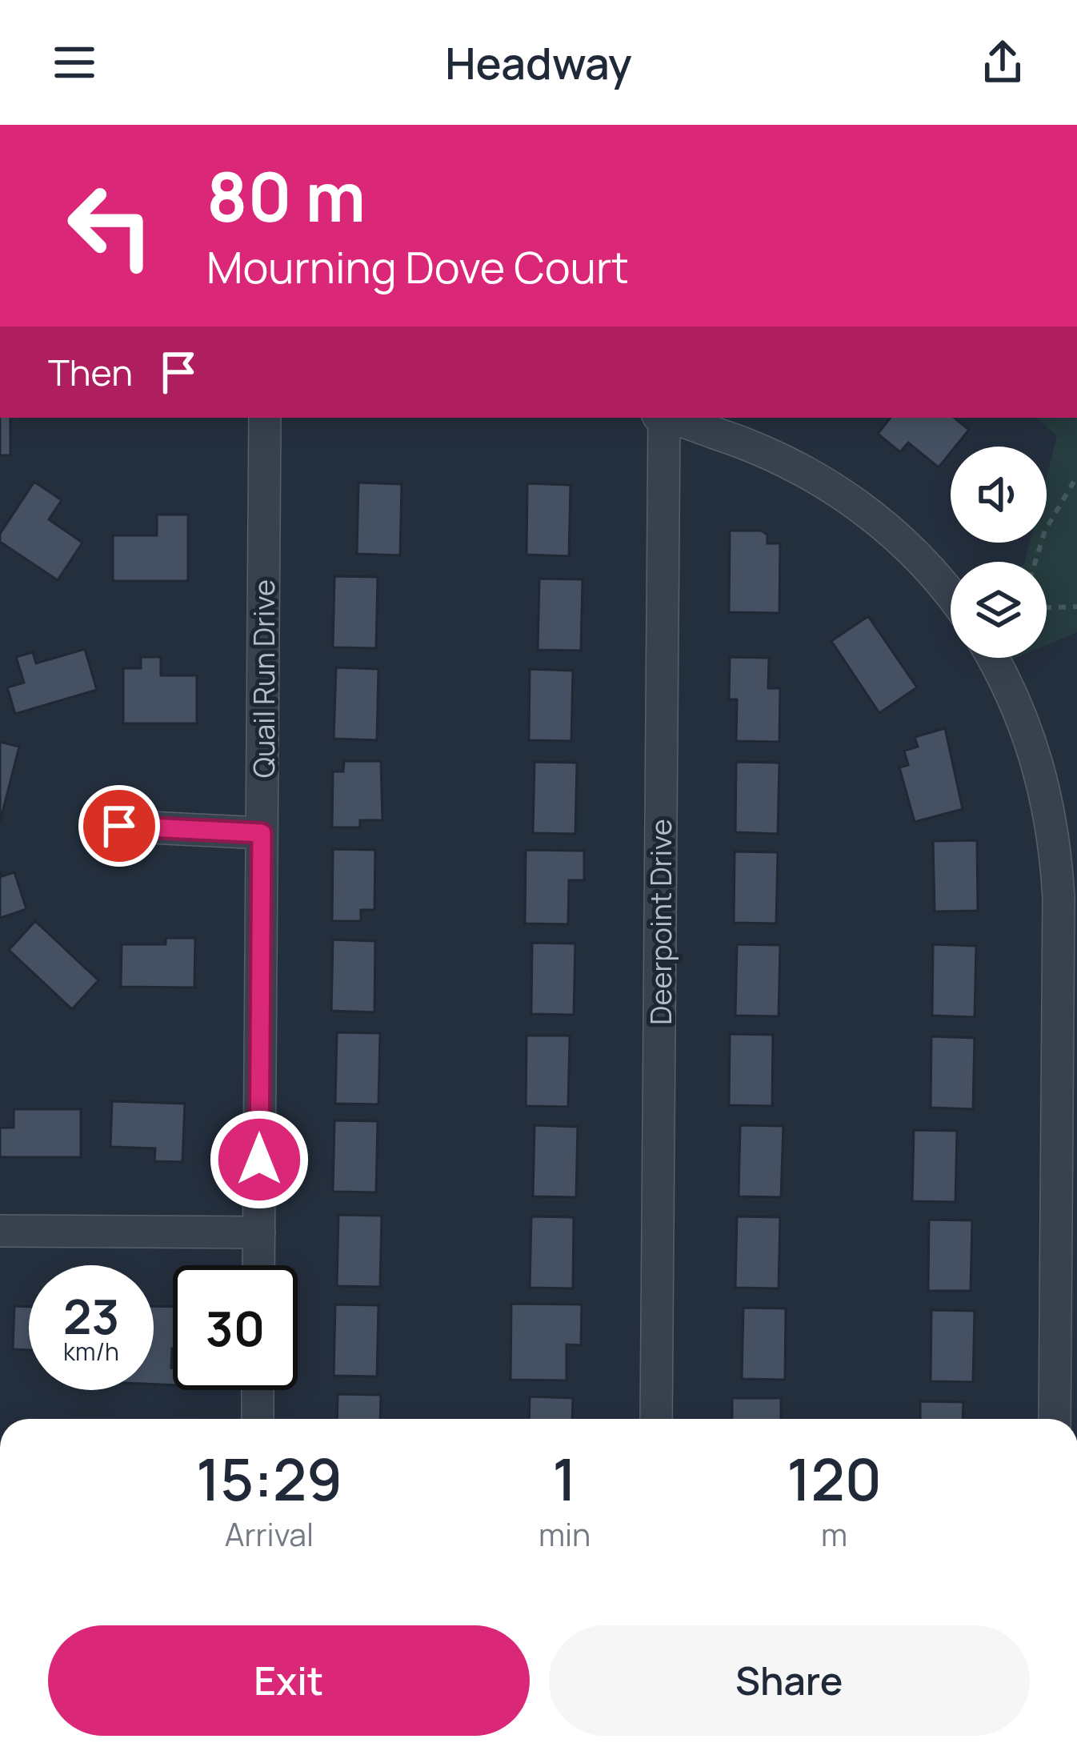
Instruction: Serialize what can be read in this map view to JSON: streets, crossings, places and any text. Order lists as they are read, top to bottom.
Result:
{
  "streets": {
    "street": ["Quail Run Drive", "Deerpoint Drive"]
  },
  "page": {
    "header": "Headway",
    "turn": ["80 m", "Mourning Dove Court"],
    "then": "Then",
    "speed": "23 km/h",
    "limit": "30",
    "eta": [
      "15:29",
      "Arrival",
      "1",
      "min",
      "120",
      "m"
    ],
    "buttons": ["Exit", "Share"]
  }
}
